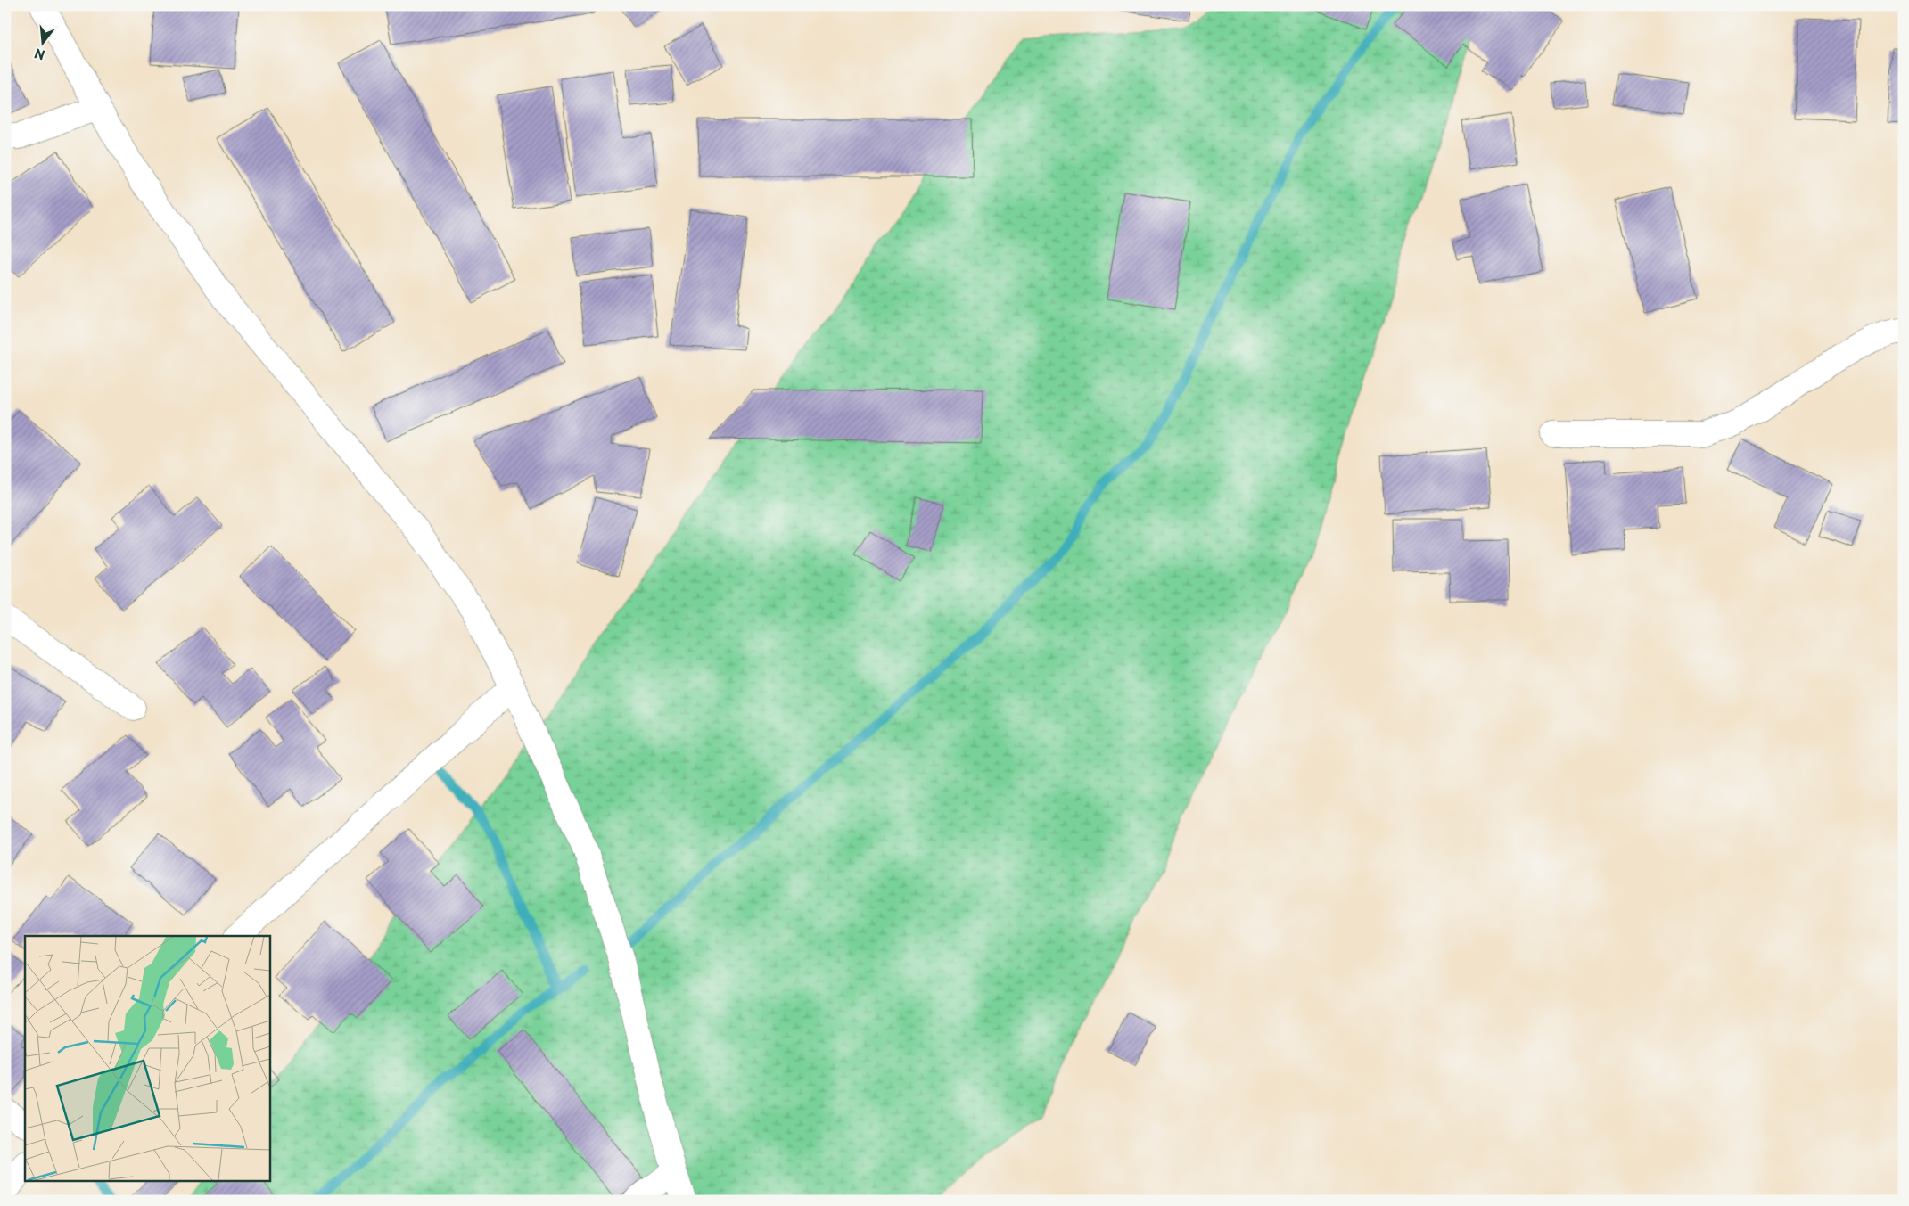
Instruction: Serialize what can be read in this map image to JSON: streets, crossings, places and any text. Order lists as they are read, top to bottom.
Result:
{
  "north": "bottom"
}
